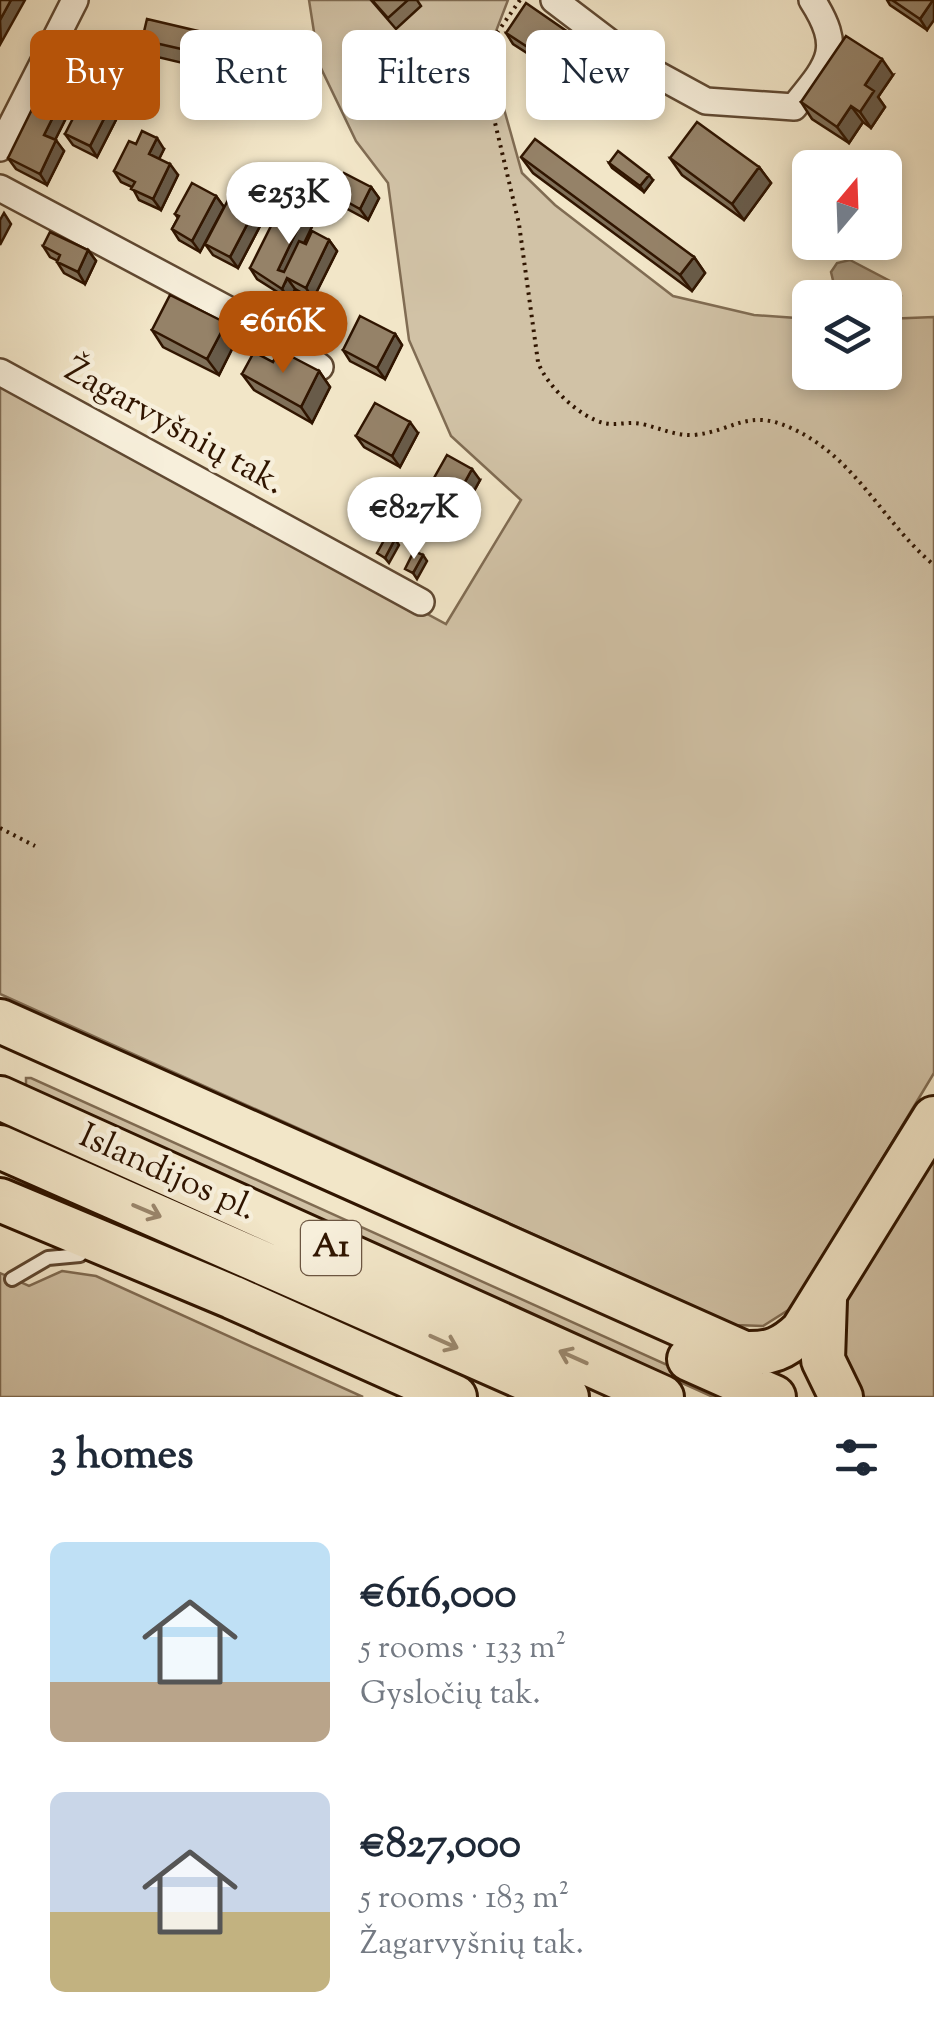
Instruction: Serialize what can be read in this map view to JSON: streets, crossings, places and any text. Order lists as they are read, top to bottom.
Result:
{
  "streets": {
    "highway": ["Islandijos pl.", "A1"],
    "street": ["Žagarvyšnių tak."]
  },
  "north": "top",
  "page": {
    "chip": [
      "Buy",
      "Rent",
      "Filters",
      "New"
    ],
    "price": ["€253K", "€616K", "€827K"],
    "heading": "3 homes",
    "list": [
      {
        "name": "€616,000",
        "note": "5 rooms · 133 m² · Gysločių tak."
      },
      {
        "name": "€827,000",
        "note": "5 rooms · 183 m² · Žagarvyšnių tak."
      }
    ]
  }
}
